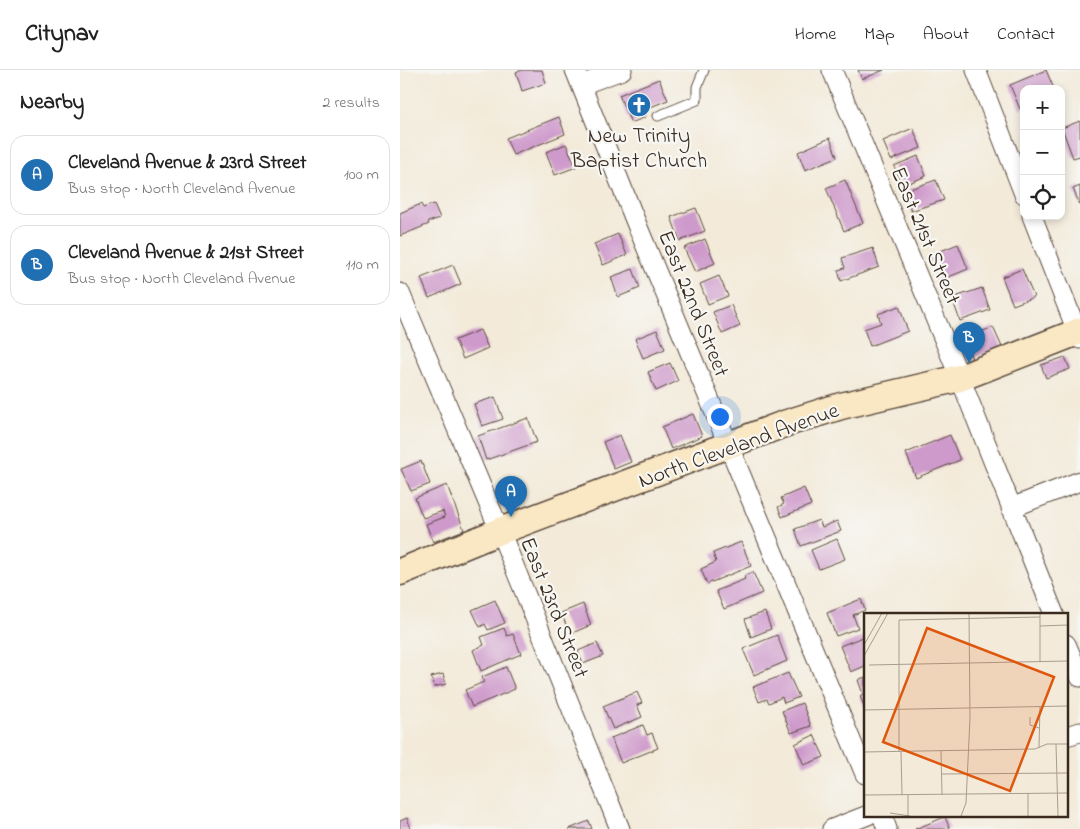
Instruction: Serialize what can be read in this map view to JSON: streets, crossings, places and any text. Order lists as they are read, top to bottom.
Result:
{
  "streets": {
    "street": [
      "East 21st Street",
      "East 22nd Street",
      "North Cleveland Avenue",
      "East 23rd Street"
    ]
  },
  "crossings": [
    ["East 21st Street", "North Cleveland Avenue"],
    ["East 22nd Street", "North Cleveland Avenue"],
    ["North Cleveland Avenue", "East 23rd Street"]
  ],
  "places": {
    "church": ["New Trinity Baptist Church"]
  },
  "page": {
    "header": "Citynav",
    "nav": [
      "Home",
      "Map",
      "About",
      "Contact"
    ],
    "heading": ["Nearby", "2 results"],
    "map_buttons": ["+", "−"],
    "list": [
      {
        "mark": "A",
        "name": "Cleveland Avenue & 23rd Street",
        "note": "Bus stop · North Cleveland Avenue",
        "value": "100 m"
      },
      {
        "mark": "B",
        "name": "Cleveland Avenue & 21st Street",
        "note": "Bus stop · North Cleveland Avenue",
        "value": "110 m"
      }
    ],
    "pins": ["B", "A"]
  }
}
